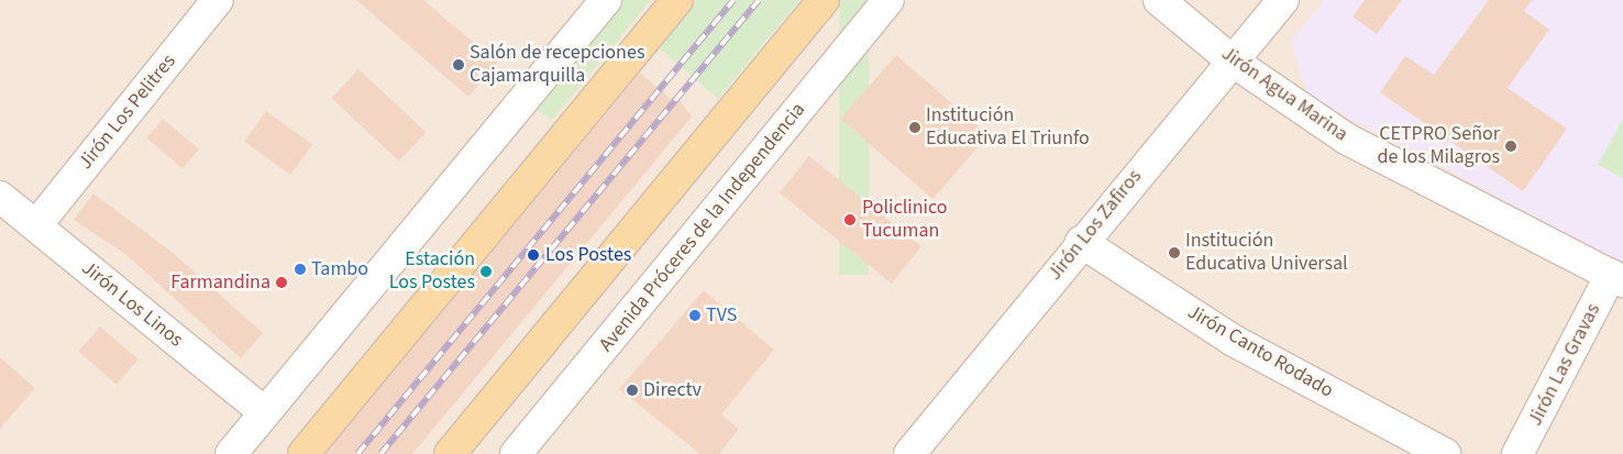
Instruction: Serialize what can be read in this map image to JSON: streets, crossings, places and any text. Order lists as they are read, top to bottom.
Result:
{
  "streets": {
    "street": [
      "Jirón Agua Marina",
      "Jirón Los Pelitres",
      "Jirón Los Zafiros",
      "Avenida Próceres de la Independencia",
      "Jirón Los Linos",
      "Jirón Canto Rodado",
      "Jirón Las Gravas"
    ]
  },
  "crossings": [
    ["Jirón Agua Marina", "Jirón Los Zafiros"],
    ["Jirón Agua Marina", "Jirón Las Gravas"],
    ["Jirón Los Pelitres", "Jirón Los Linos"],
    ["Jirón Los Zafiros", "Jirón Canto Rodado"]
  ],
  "places": [
    "Salón de recepciones Cajamarquilla",
    "Institución Educativa El Triunfo",
    "CETPRO Señor de los Milagros",
    "Policlinico Tucuman",
    "Institución Educativa Universal",
    "Los Postes",
    "Tambo",
    "Estación Los Postes",
    "Farmandina",
    "TVS",
    "Directv"
  ]
}
